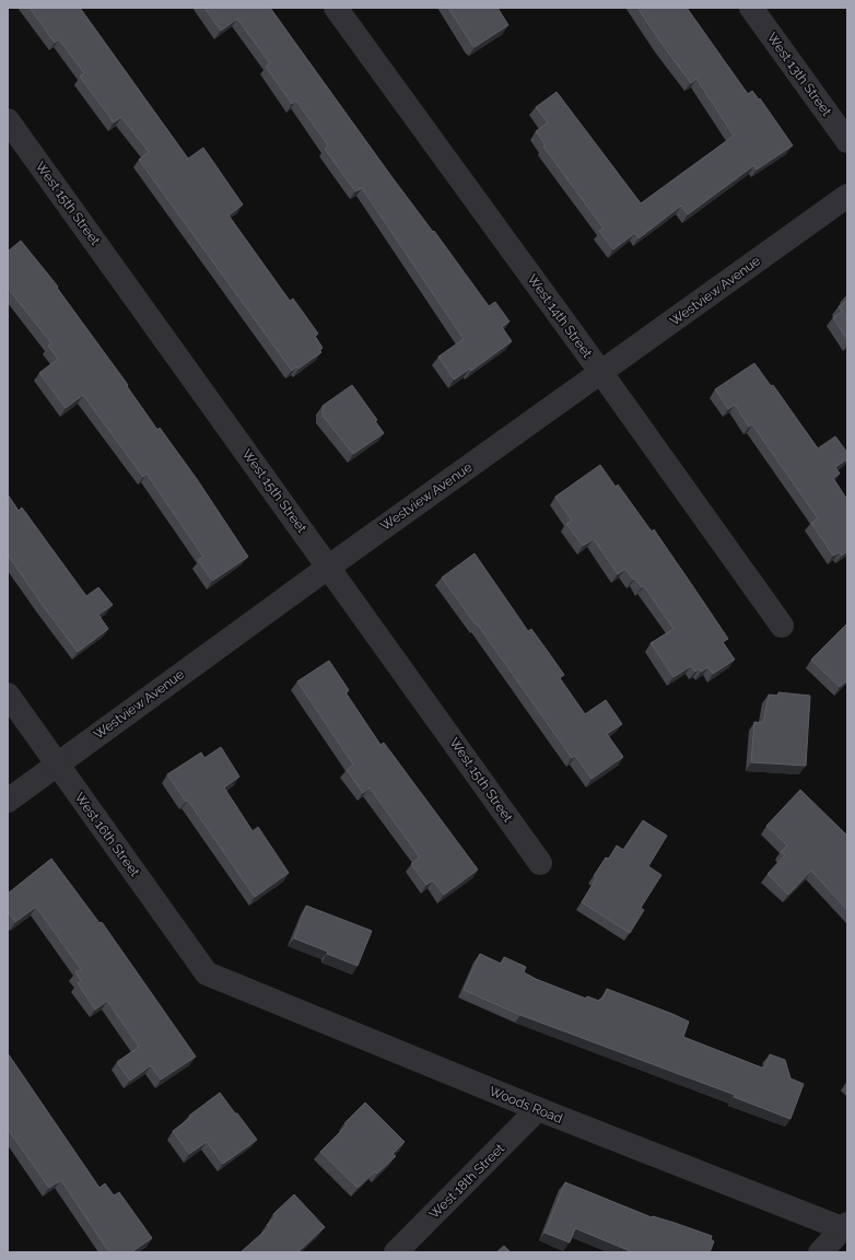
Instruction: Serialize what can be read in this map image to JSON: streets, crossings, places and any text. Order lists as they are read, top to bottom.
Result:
{
  "streets": {
    "street": [
      "West 13th Street",
      "West 15th Street",
      "Westview Avenue",
      "West 14th Street",
      "West 16th Street",
      "Woods Road",
      "West 18th Street"
    ]
  },
  "crossings": [
    ["West 15th Street", "Westview Avenue"],
    ["Westview Avenue", "West 14th Street"],
    ["Westview Avenue", "West 16th Street"],
    ["West 16th Street", "Woods Road"],
    ["Woods Road", "West 18th Street"]
  ]
}
